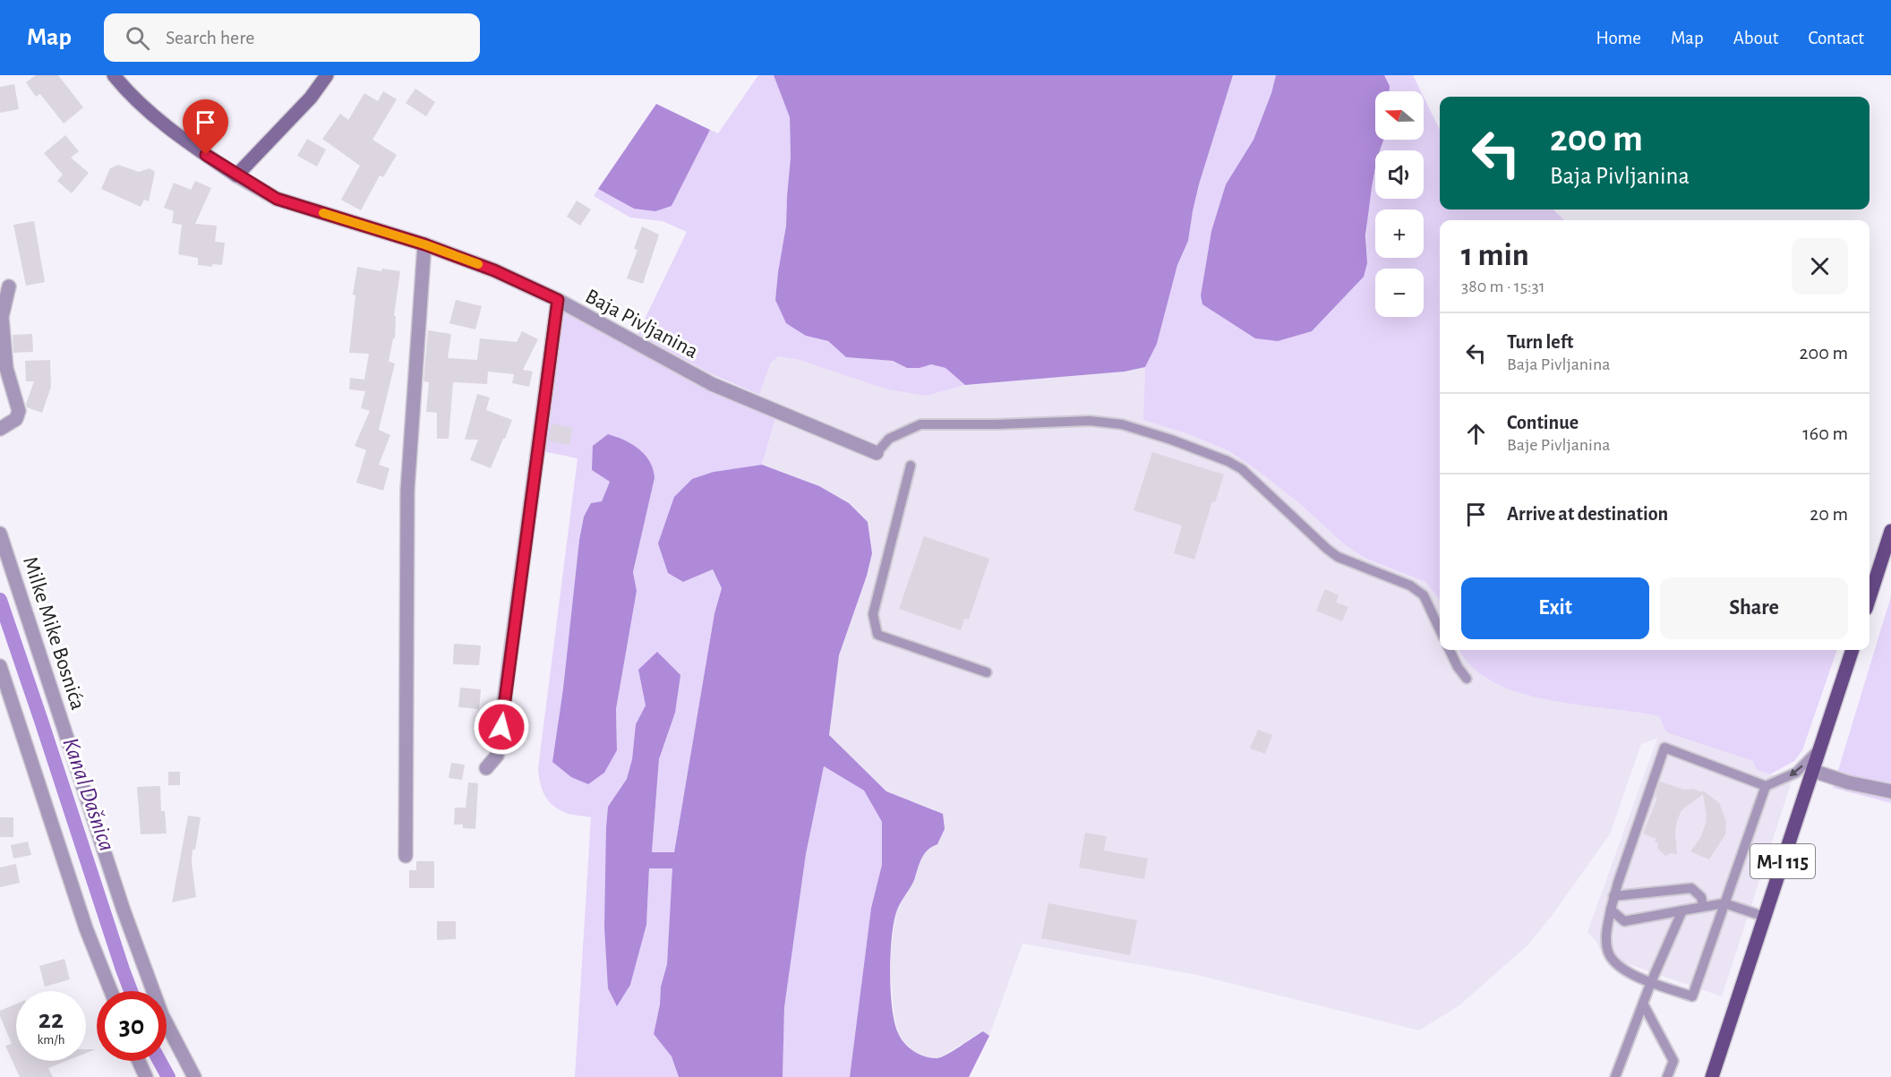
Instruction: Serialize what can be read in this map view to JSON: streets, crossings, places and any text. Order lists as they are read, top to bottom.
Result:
{
  "streets": {
    "main road": ["M-I 115"],
    "street": ["Baja Pivljanina", "Milke Mike Bosnića"]
  },
  "water": ["Kanal Dašnica"],
  "north": "left",
  "page": {
    "header": "Map",
    "search": "Search here",
    "nav": [
      "Home",
      "Map",
      "About",
      "Contact"
    ],
    "map_buttons": ["+", "−"],
    "turn": ["200 m", "Baja Pivljanina"],
    "heading": ["1 min", "380 m · 15:31"],
    "list": [
      {
        "name": "Turn left",
        "note": "Baja Pivljanina",
        "value": "200 m"
      },
      {
        "name": "Continue",
        "note": "Baje Pivljanina",
        "value": "160 m"
      },
      {
        "name": "Arrive at destination",
        "value": "20 m"
      }
    ],
    "buttons": ["Exit", "Share"],
    "speed": "22 km/h",
    "limit": "30"
  }
}
